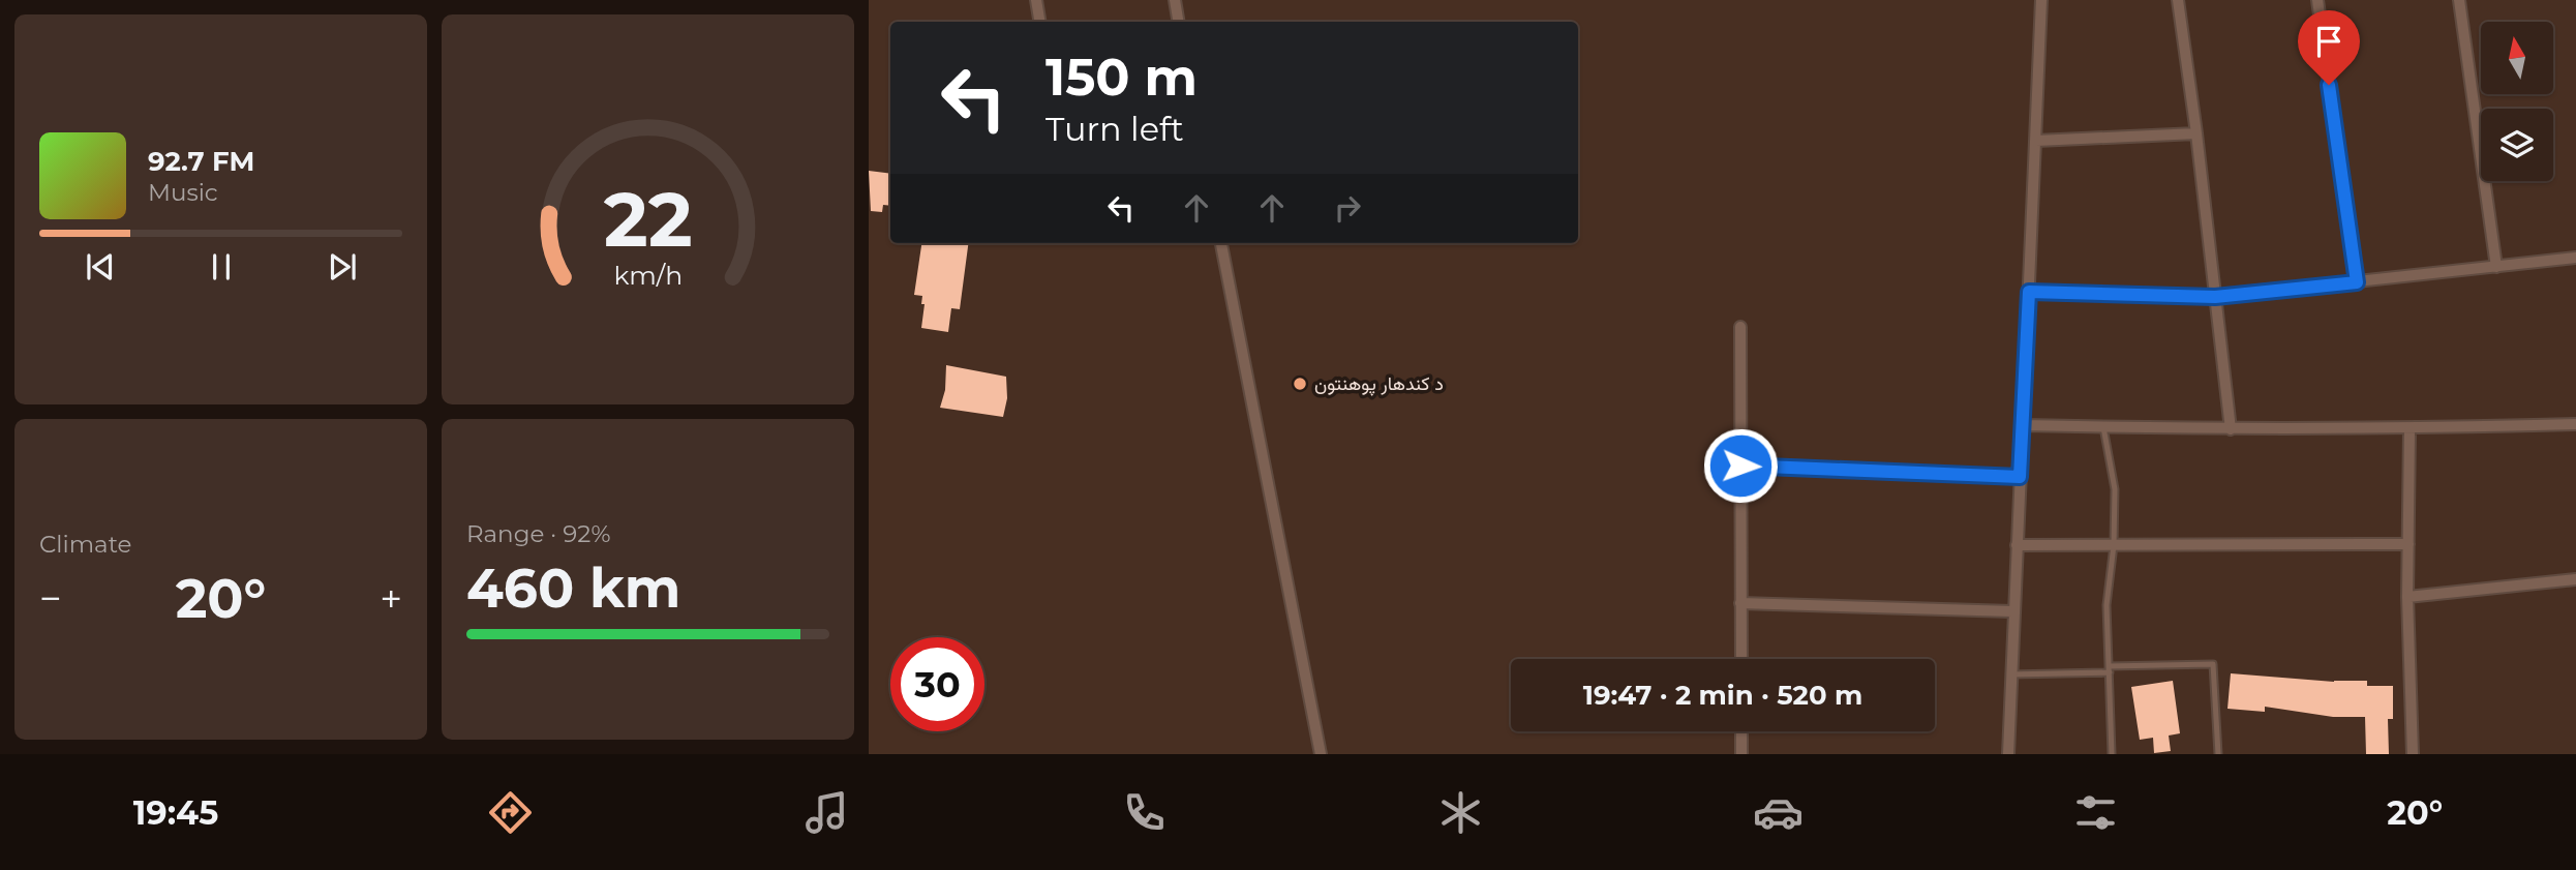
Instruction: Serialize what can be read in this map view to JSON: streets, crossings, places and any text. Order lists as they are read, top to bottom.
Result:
{
  "places": ["د کندهار پوهنتون"],
  "north": "top",
  "page": {
    "turn": ["150 m", "Turn left"],
    "song": ["92.7 FM", "Music"],
    "tile": [
      "Climate",
      ["Range · 92%", "460 km"]
    ],
    "heat": ["−", "20°", "+"],
    "limit": "30",
    "trip": "19:47 · 2 min · 520 m",
    "tabs": ["19:45", "20°"],
    "gauge": ["22", "km/h"]
  }
}
